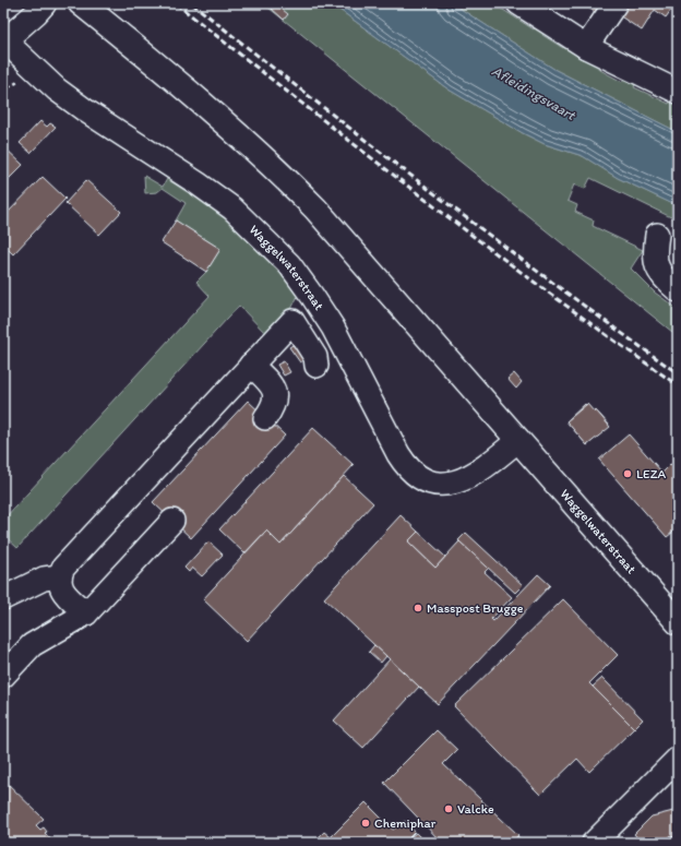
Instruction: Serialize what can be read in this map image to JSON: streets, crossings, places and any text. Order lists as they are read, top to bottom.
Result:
{
  "streets": {
    "main road": ["Waggelwaterstraat"]
  },
  "water": ["Afleidingsvaart"],
  "places": [
    "LEZA",
    "Masspost Brugge",
    "Valcke",
    "Chemiphar"
  ]
}
